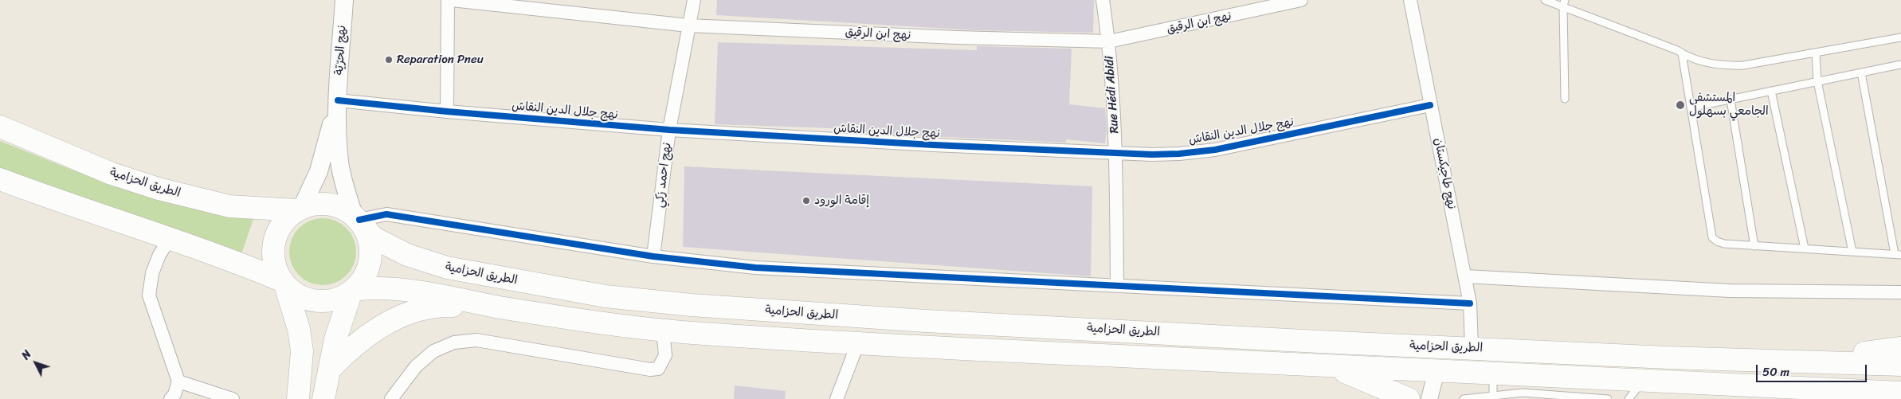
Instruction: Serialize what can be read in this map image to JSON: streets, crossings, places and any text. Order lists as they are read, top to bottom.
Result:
{
  "streets": {
    "highway": ["الطريق الحزامية"],
    "main road": ["نهج الحرّيّة"],
    "street": [
      "نهج ابن الرقيق",
      "Rue Hédi Abidi",
      "نهج جلال الدين النقاش",
      "نهج طاجيكستان",
      "نهج احمد زكي"
    ]
  },
  "crossings": [
    ["نهج ابن الرقيق", "Rue Hédi Abidi"],
    ["نهج ابن الرقيق", "نهج احمد زكي"],
    ["نهج الحرّيّة", "نهج جلال الدين النقاش"],
    ["Rue Hédi Abidi", "نهج جلال الدين النقاش"],
    ["نهج جلال الدين النقاش", "نهج طاجيكستان"],
    ["نهج جلال الدين النقاش", "نهج احمد زكي"],
    ["نهج طاجيكستان", "الطريق الحزامية"]
  ],
  "places": ["Reparation Pneu", "المستشفى الجامعي بسهلول", "إقامة الورود"],
  "scale_bar": "50 m",
  "north": "top left"
}
